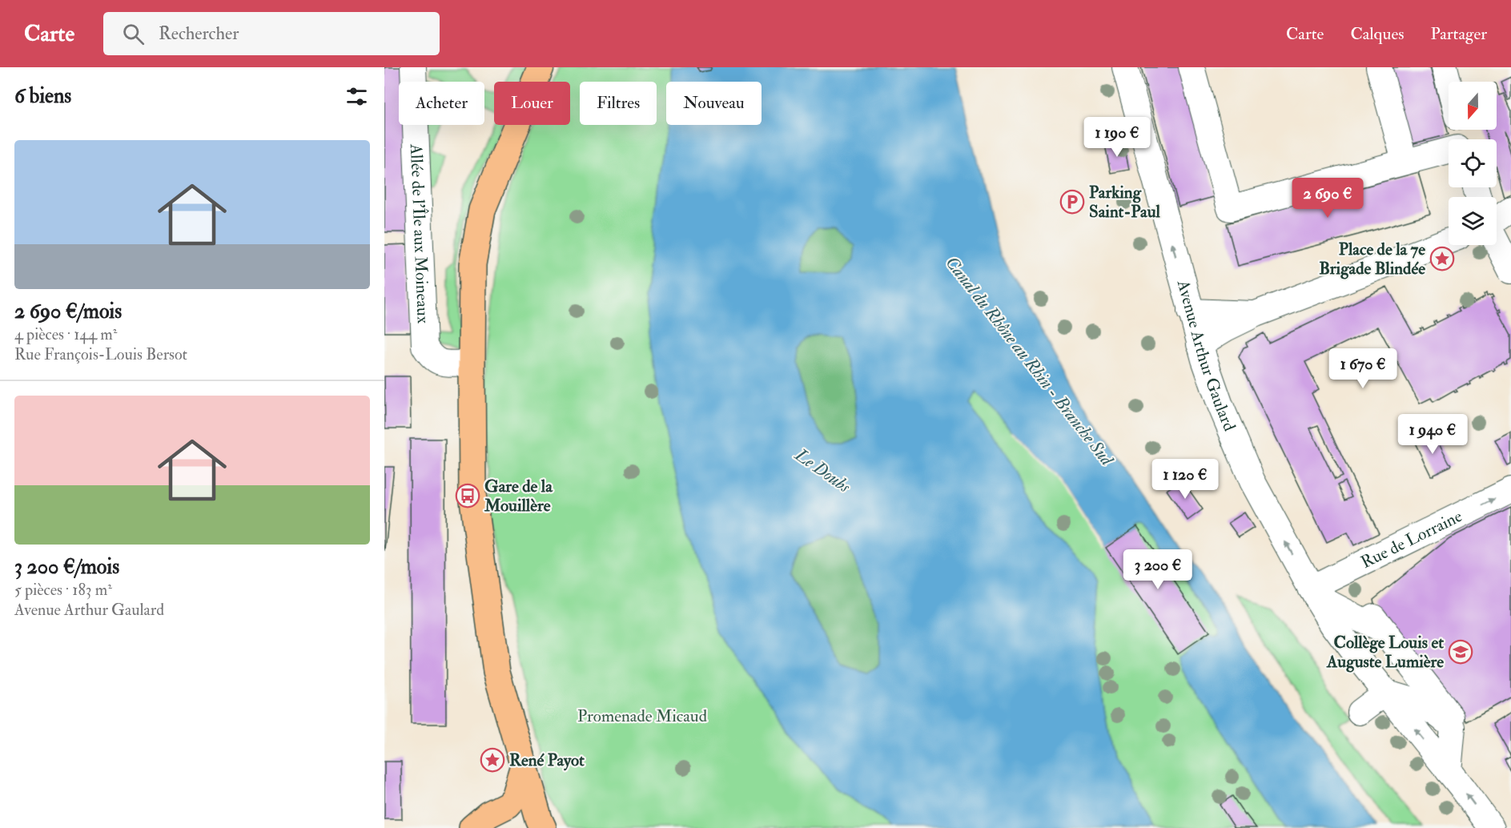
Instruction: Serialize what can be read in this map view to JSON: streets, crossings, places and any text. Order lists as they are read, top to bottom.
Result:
{
  "streets": {
    "street": ["Allée de l'Île aux Moineaux", "Avenue Arthur Gaulard", "Rue de Lorraine"]
  },
  "crossings": [
    ["Avenue Arthur Gaulard", "Rue de Lorraine"]
  ],
  "one_way": ["Avenue Arthur Gaulard", "Rue de Lorraine"],
  "water": ["Canal du Rhône au Rhin - Branche Sud", "Le Doubs"],
  "parks": ["Promenade Micaud"],
  "places": {
    "parking": ["Parking Saint-Paul"],
    "place": ["Place de la 7e Brigade Blindée", "René Payot"],
    "bus stop": ["Gare de la Mouillère"],
    "school or university": ["Collège Louis et Auguste Lumière"]
  },
  "north": "bottom",
  "page": {
    "header": "Carte",
    "search": "Rechercher",
    "nav": ["Carte", "Calques", "Partager"],
    "heading": "6 biens",
    "chip": [
      "Acheter",
      "Louer",
      "Filtres",
      "Nouveau"
    ],
    "price": [
      "1 190 €",
      "2 690 €",
      "1 670 €",
      "1 940 €",
      "1 120 €",
      "3 200 €"
    ],
    "list": [
      {
        "name": "2 690 €/mois",
        "note": "4 pièces · 144 m² · Rue François-Louis Bersot"
      },
      {
        "name": "3 200 €/mois",
        "note": "5 pièces · 183 m² · Avenue Arthur Gaulard"
      }
    ]
  }
}
